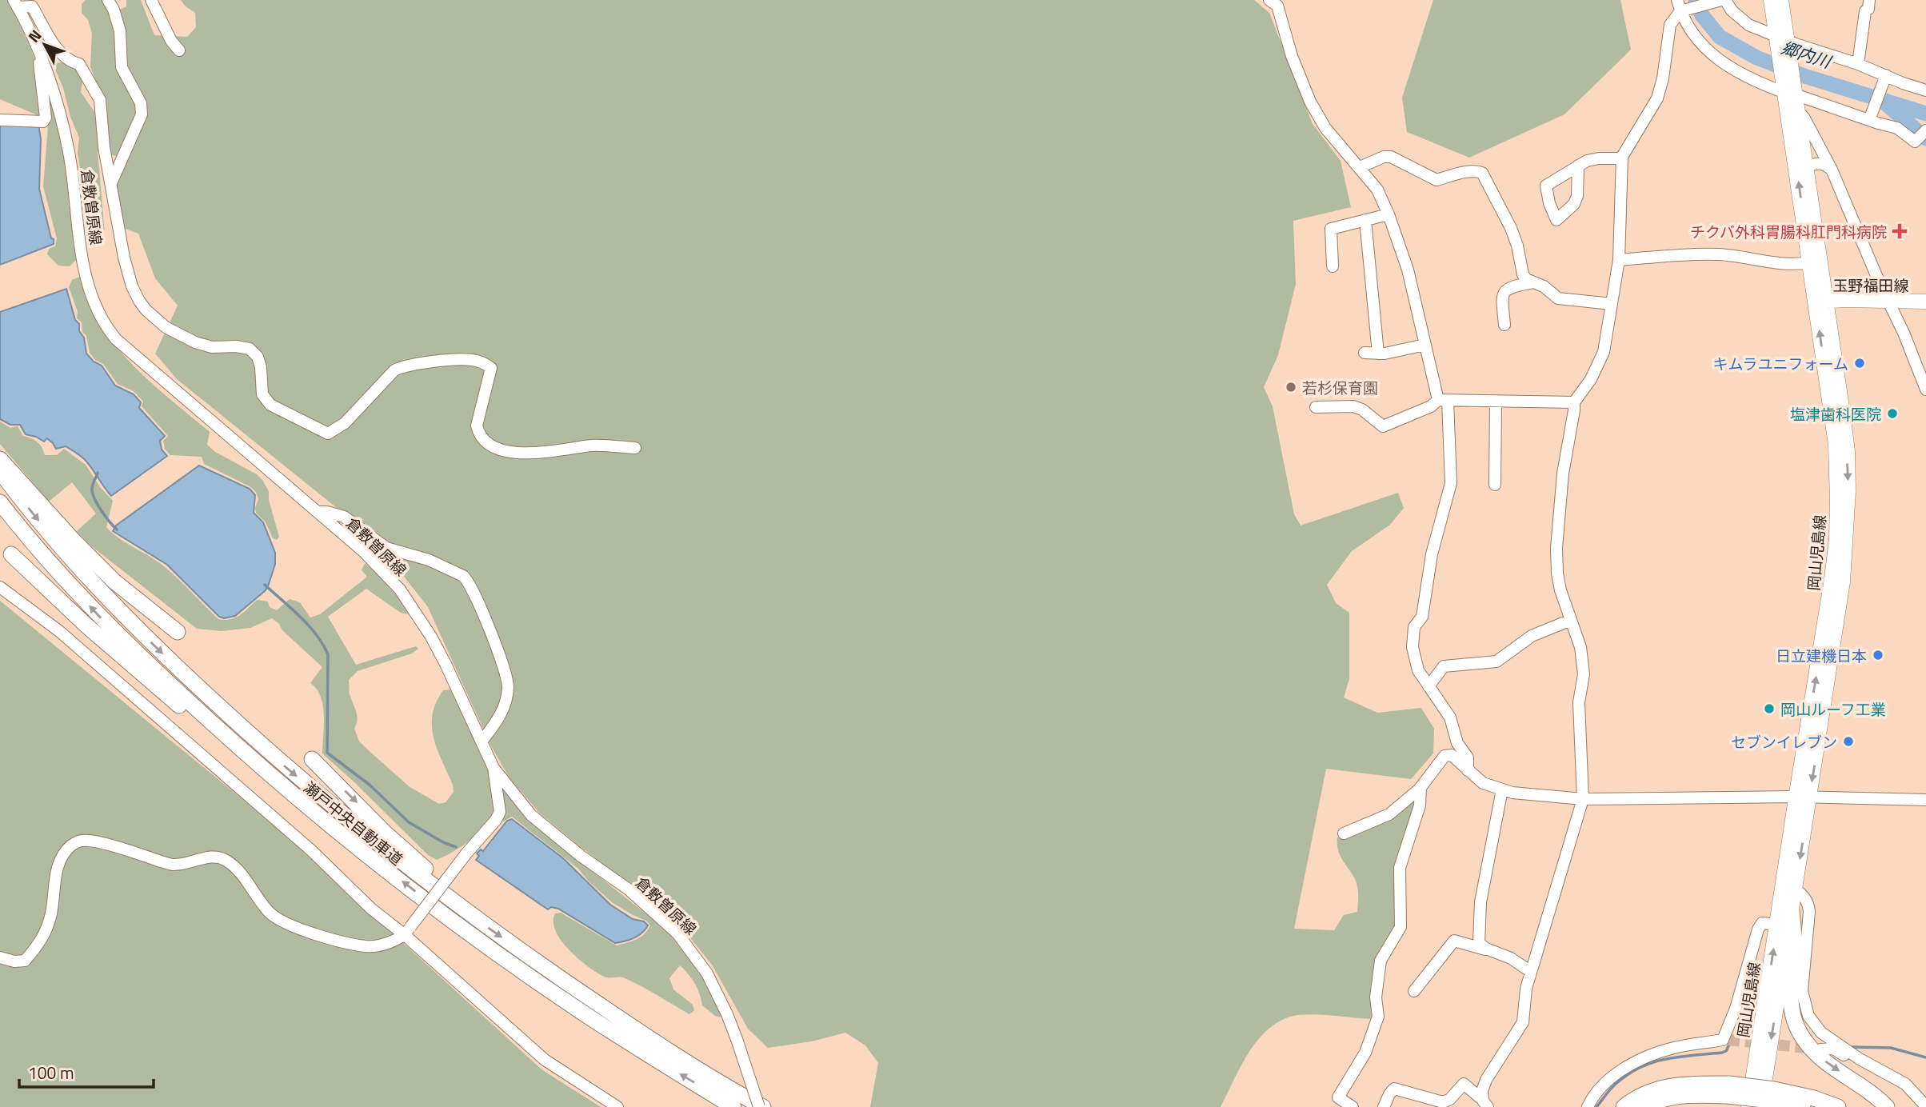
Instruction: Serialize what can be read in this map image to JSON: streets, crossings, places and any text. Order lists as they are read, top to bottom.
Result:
{
  "streets": {
    "highway": ["瀬戸中央自動車道"],
    "main road": ["玉野福田線", "岡山児島線"],
    "street": ["倉敷曽原線"]
  },
  "crossings": [
    ["玉野福田線", "岡山児島線"]
  ],
  "water": ["郷内川"],
  "places": {
    "health": ["チクバ外科胃腸科肛門科病院"],
    "other": [
      "キムラユニフォーム",
      "若杉保育園",
      "塩津歯科医院",
      "日立建機日本",
      "岡山ルーフ工業",
      "セブンイレブン"
    ]
  },
  "scale_bar": "100 m",
  "north": "top left"
}
